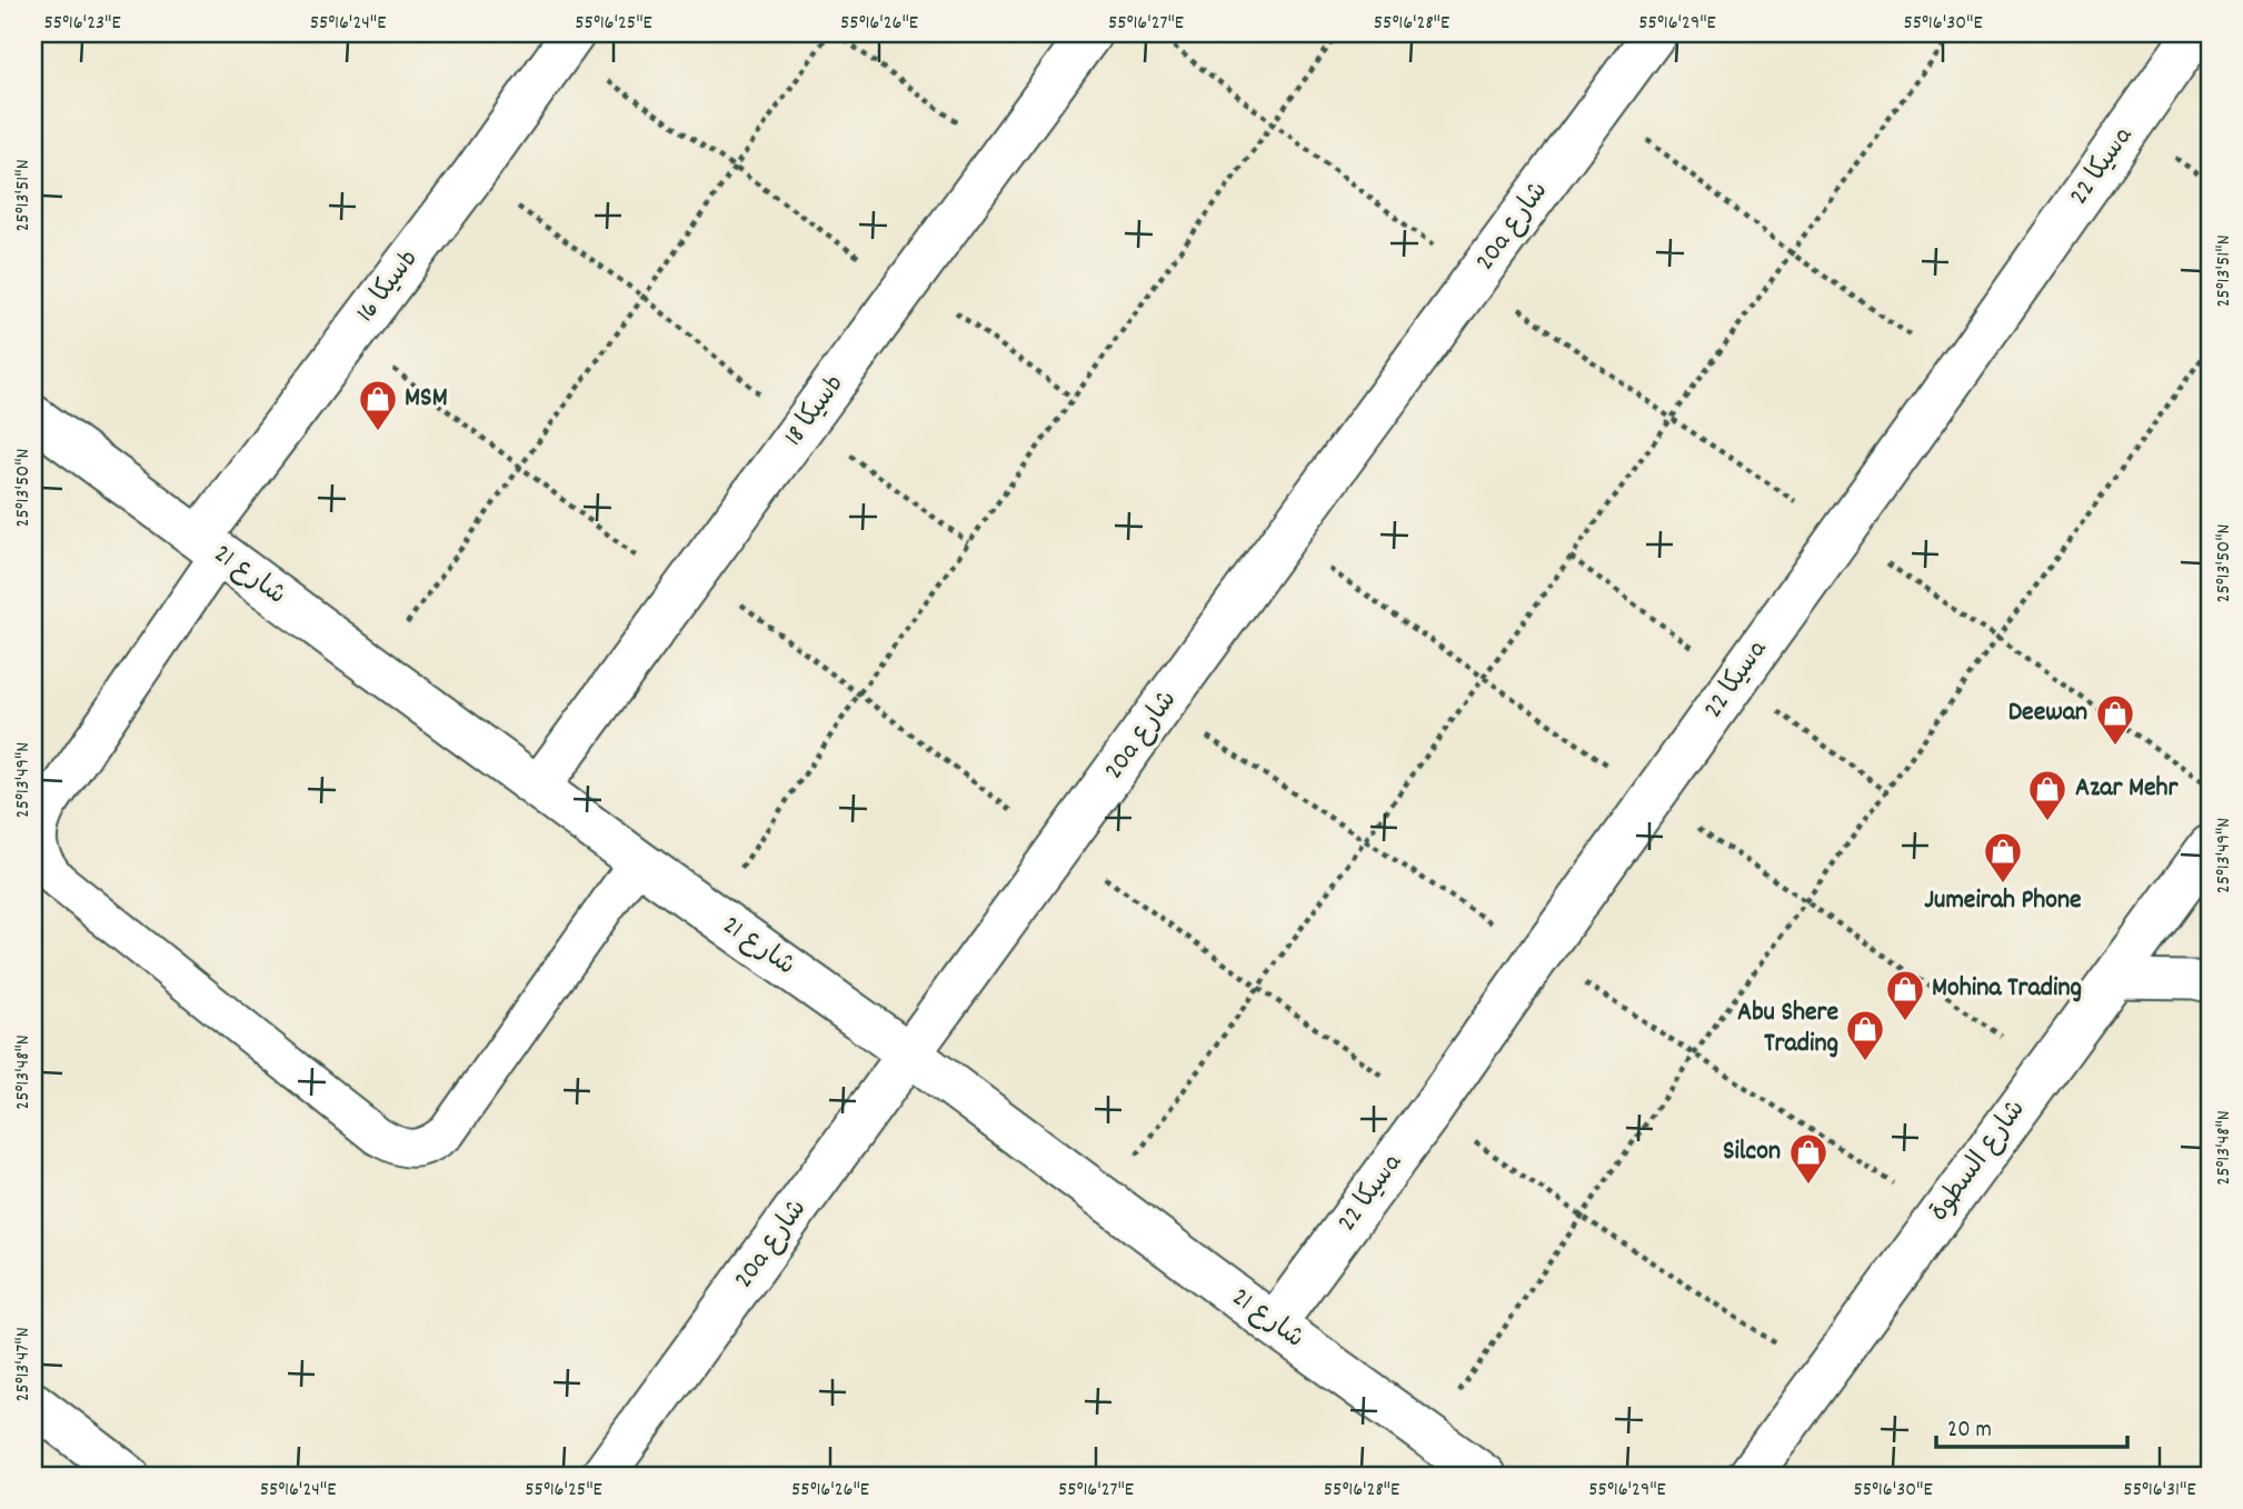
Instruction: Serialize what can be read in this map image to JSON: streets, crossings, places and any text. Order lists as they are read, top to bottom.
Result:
{
  "streets": {
    "street": [
      "سيكا 22a",
      "20a شارع",
      "سيكا 16b",
      "سيكا 18b",
      "شارع 21",
      "شارع السطوة"
    ]
  },
  "crossings": [
    ["سيكا 22a", "شارع 21"],
    ["20a شارع", "شارع 21"],
    ["سيكا 16b", "شارع 21"],
    ["سيكا 18b", "شارع 21"]
  ],
  "places": {
    "shop": [
      "MSM",
      "Deewan",
      "Azar Mehr",
      "Jumeirah Phone",
      "Mohina Trading",
      "Abu Shere Trading",
      "Silcon"
    ]
  },
  "scale_bar": "20 m",
  "coordinates": [
    "55°16'23\"E",
    "55°16'24\"E",
    "55°16'25\"E",
    "55°16'26\"E",
    "55°16'27\"E",
    "55°16'28\"E",
    "55°16'29\"E",
    "55°16'30\"E",
    "25°13'51\"N",
    "25°13'50\"N",
    "25°13'49\"N",
    "25°13'48\"N",
    "25°13'47\"N",
    "55°16'31\"E"
  ]
}
